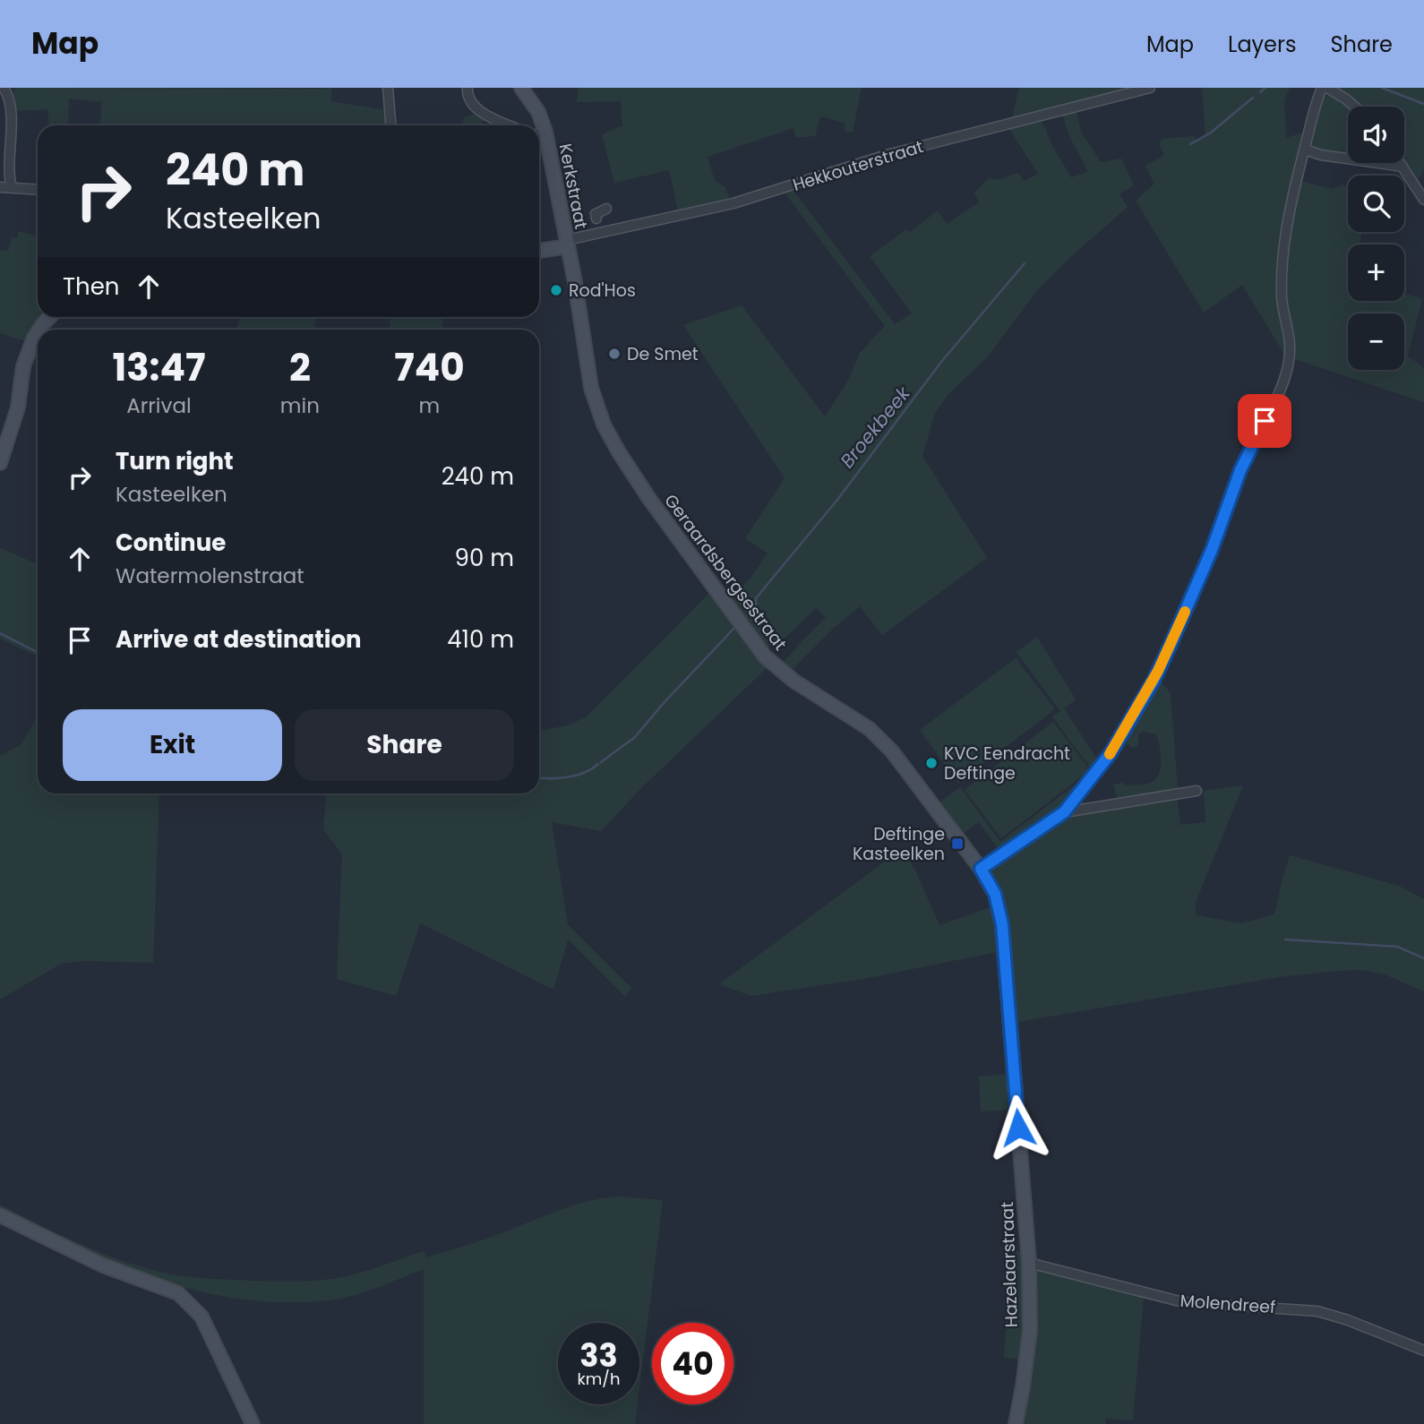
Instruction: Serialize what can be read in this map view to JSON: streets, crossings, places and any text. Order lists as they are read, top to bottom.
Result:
{
  "streets": {
    "street": [
      "Hekkouterstraat",
      "Kerkstraat",
      "Geraardsbergsestraat",
      "Hazelaarstraat",
      "Molendreef"
    ]
  },
  "crossings": [
    ["Hekkouterstraat", "Kerkstraat"],
    ["Hekkouterstraat", "Geraardsbergsestraat"],
    ["Kerkstraat", "Geraardsbergsestraat"],
    ["Geraardsbergsestraat", "Hazelaarstraat"],
    ["Hazelaarstraat", "Molendreef"]
  ],
  "water": ["Broekbeek"],
  "places": {
    "other": ["Rod'Hos", "De Smet", "KVC Eendracht Deftinge"],
    "transit": ["Deftinge Kasteelken"]
  },
  "page": {
    "header": "Map",
    "nav": ["Map", "Layers", "Share"],
    "map_buttons": ["+", "−"],
    "turn": ["240 m", "Kasteelken"],
    "then": "Then",
    "eta": [
      "13:47",
      "Arrival",
      "2",
      "min",
      "740",
      "m"
    ],
    "list": [
      {
        "name": "Turn right",
        "note": "Kasteelken",
        "value": "240 m"
      },
      {
        "name": "Continue",
        "note": "Watermolenstraat",
        "value": "90 m"
      },
      {
        "name": "Arrive at destination",
        "value": "410 m"
      }
    ],
    "buttons": ["Exit", "Share"],
    "speed": "33 km/h",
    "limit": "40"
  }
}
